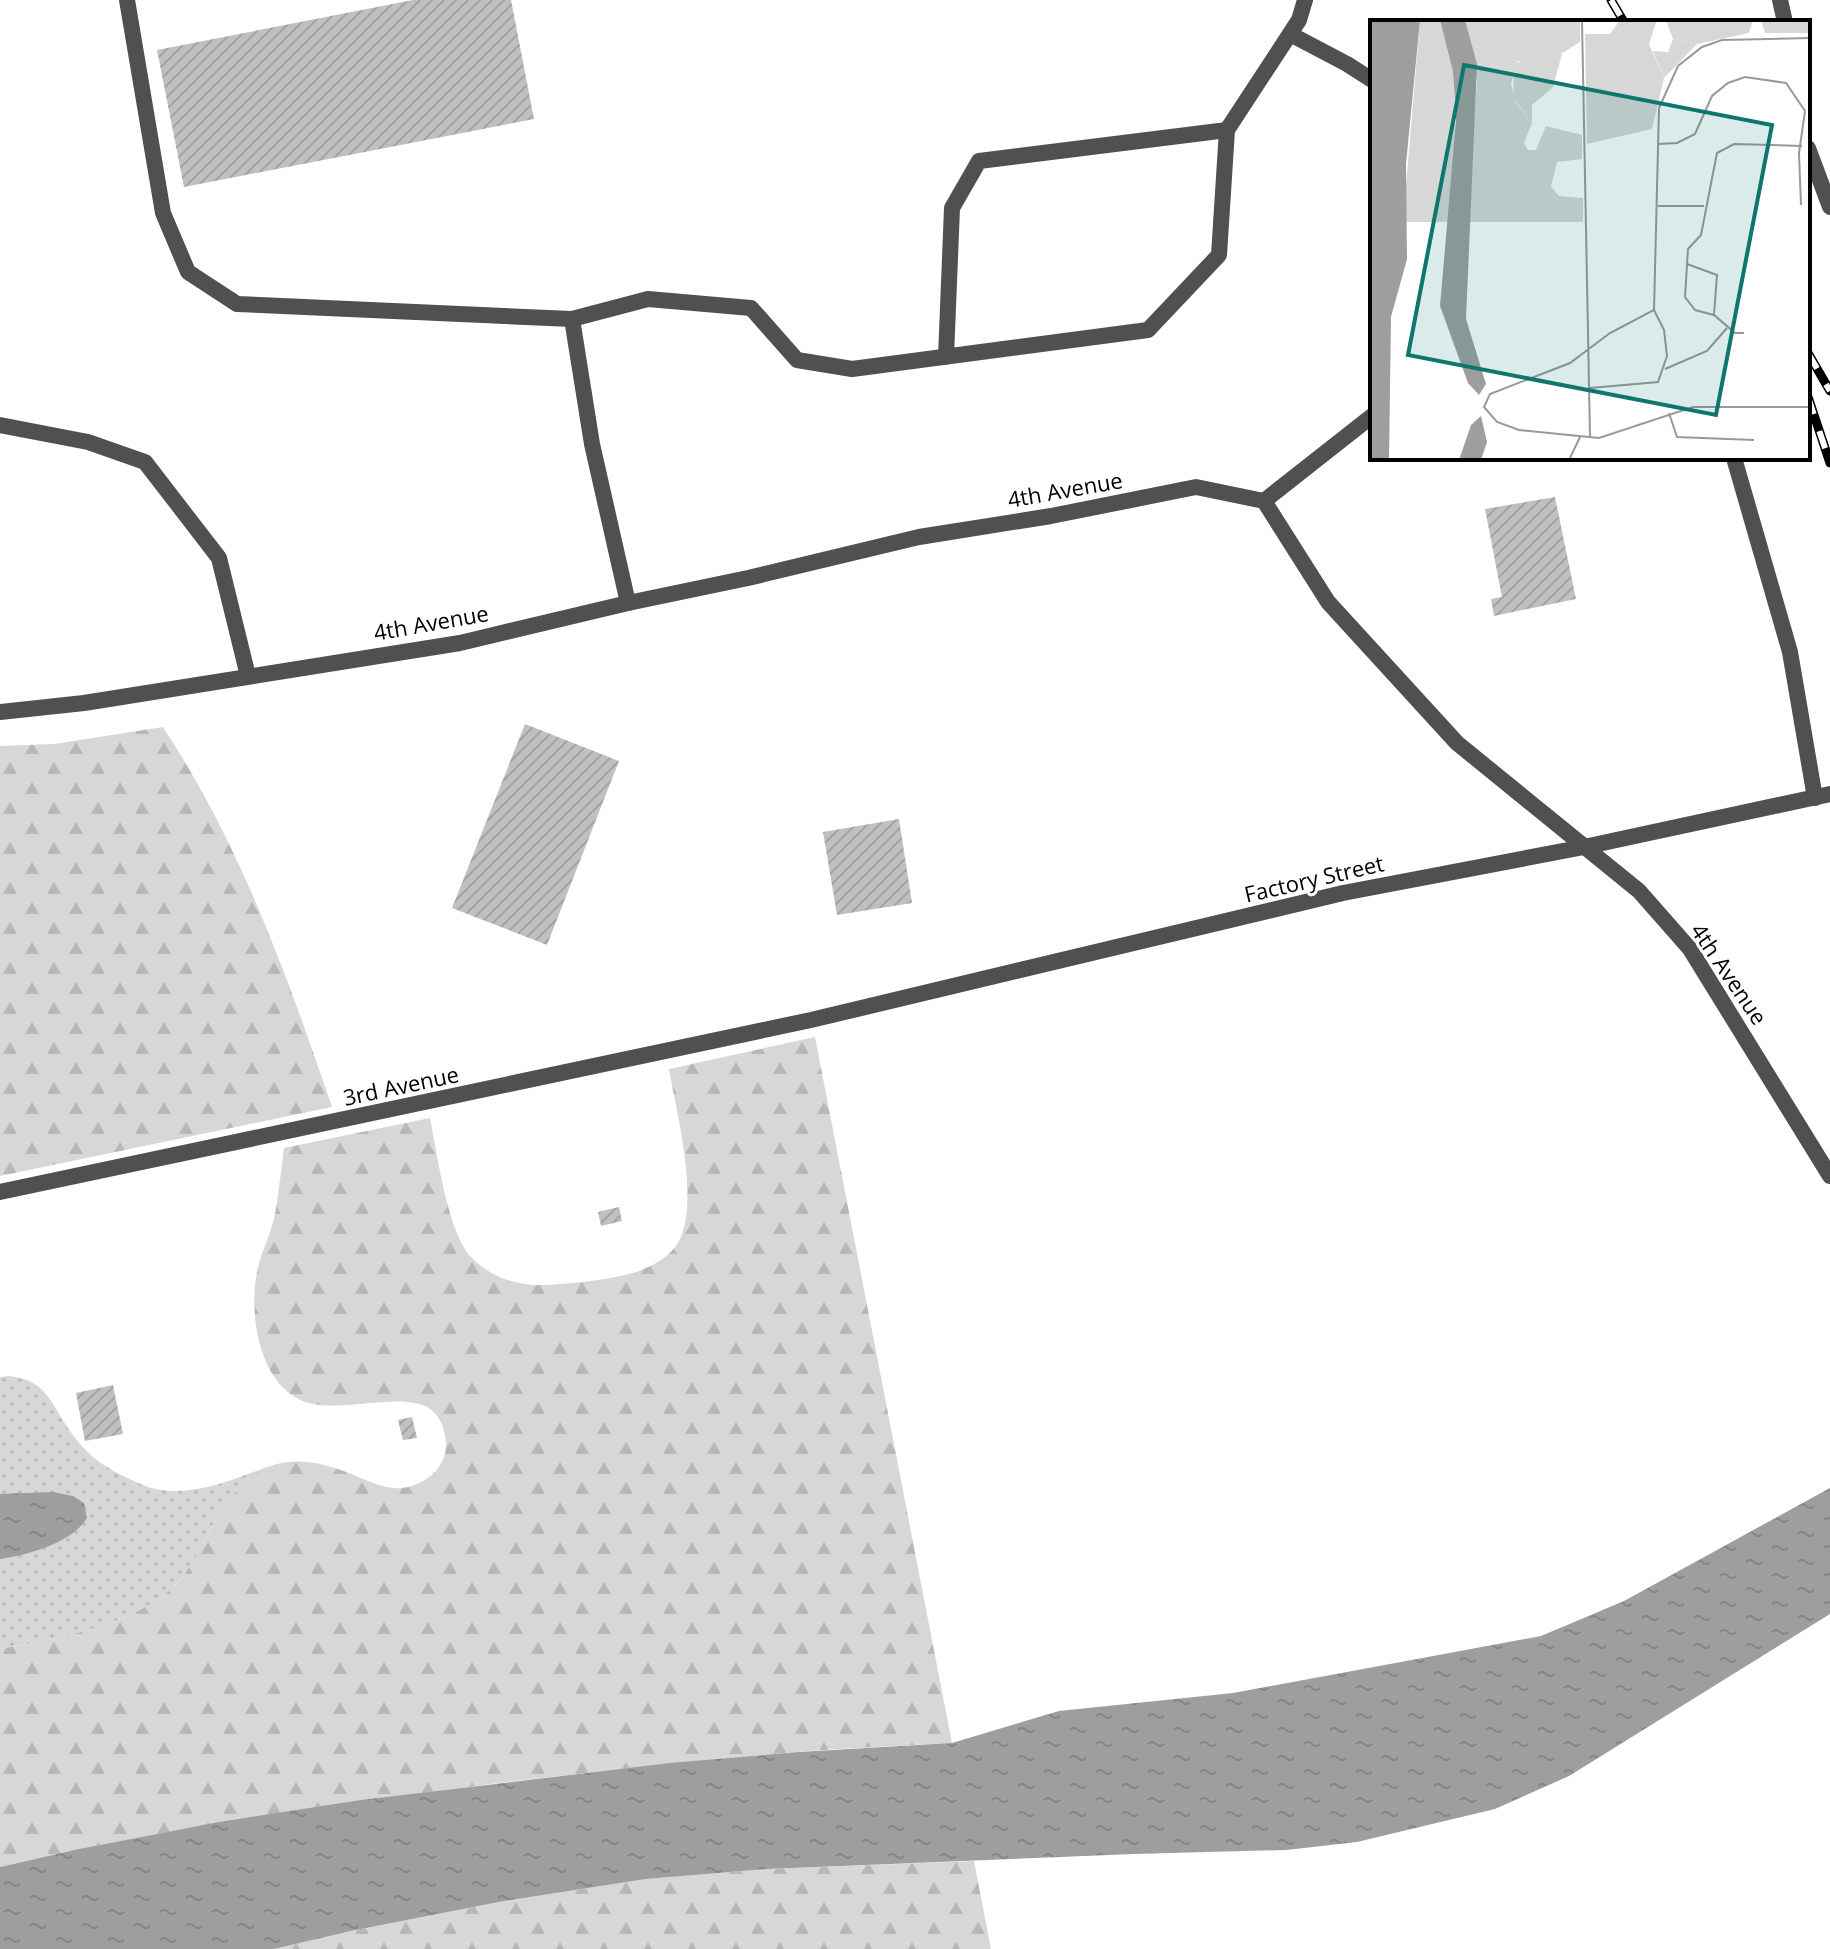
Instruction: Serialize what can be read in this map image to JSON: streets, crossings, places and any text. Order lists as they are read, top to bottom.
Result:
{
  "streets": {
    "street": ["4th Avenue", "Factory Street", "3rd Avenue"]
  },
  "crossings": [
    ["4th Avenue", "Factory Street"],
    ["Factory Street", "3rd Avenue"]
  ]
}
